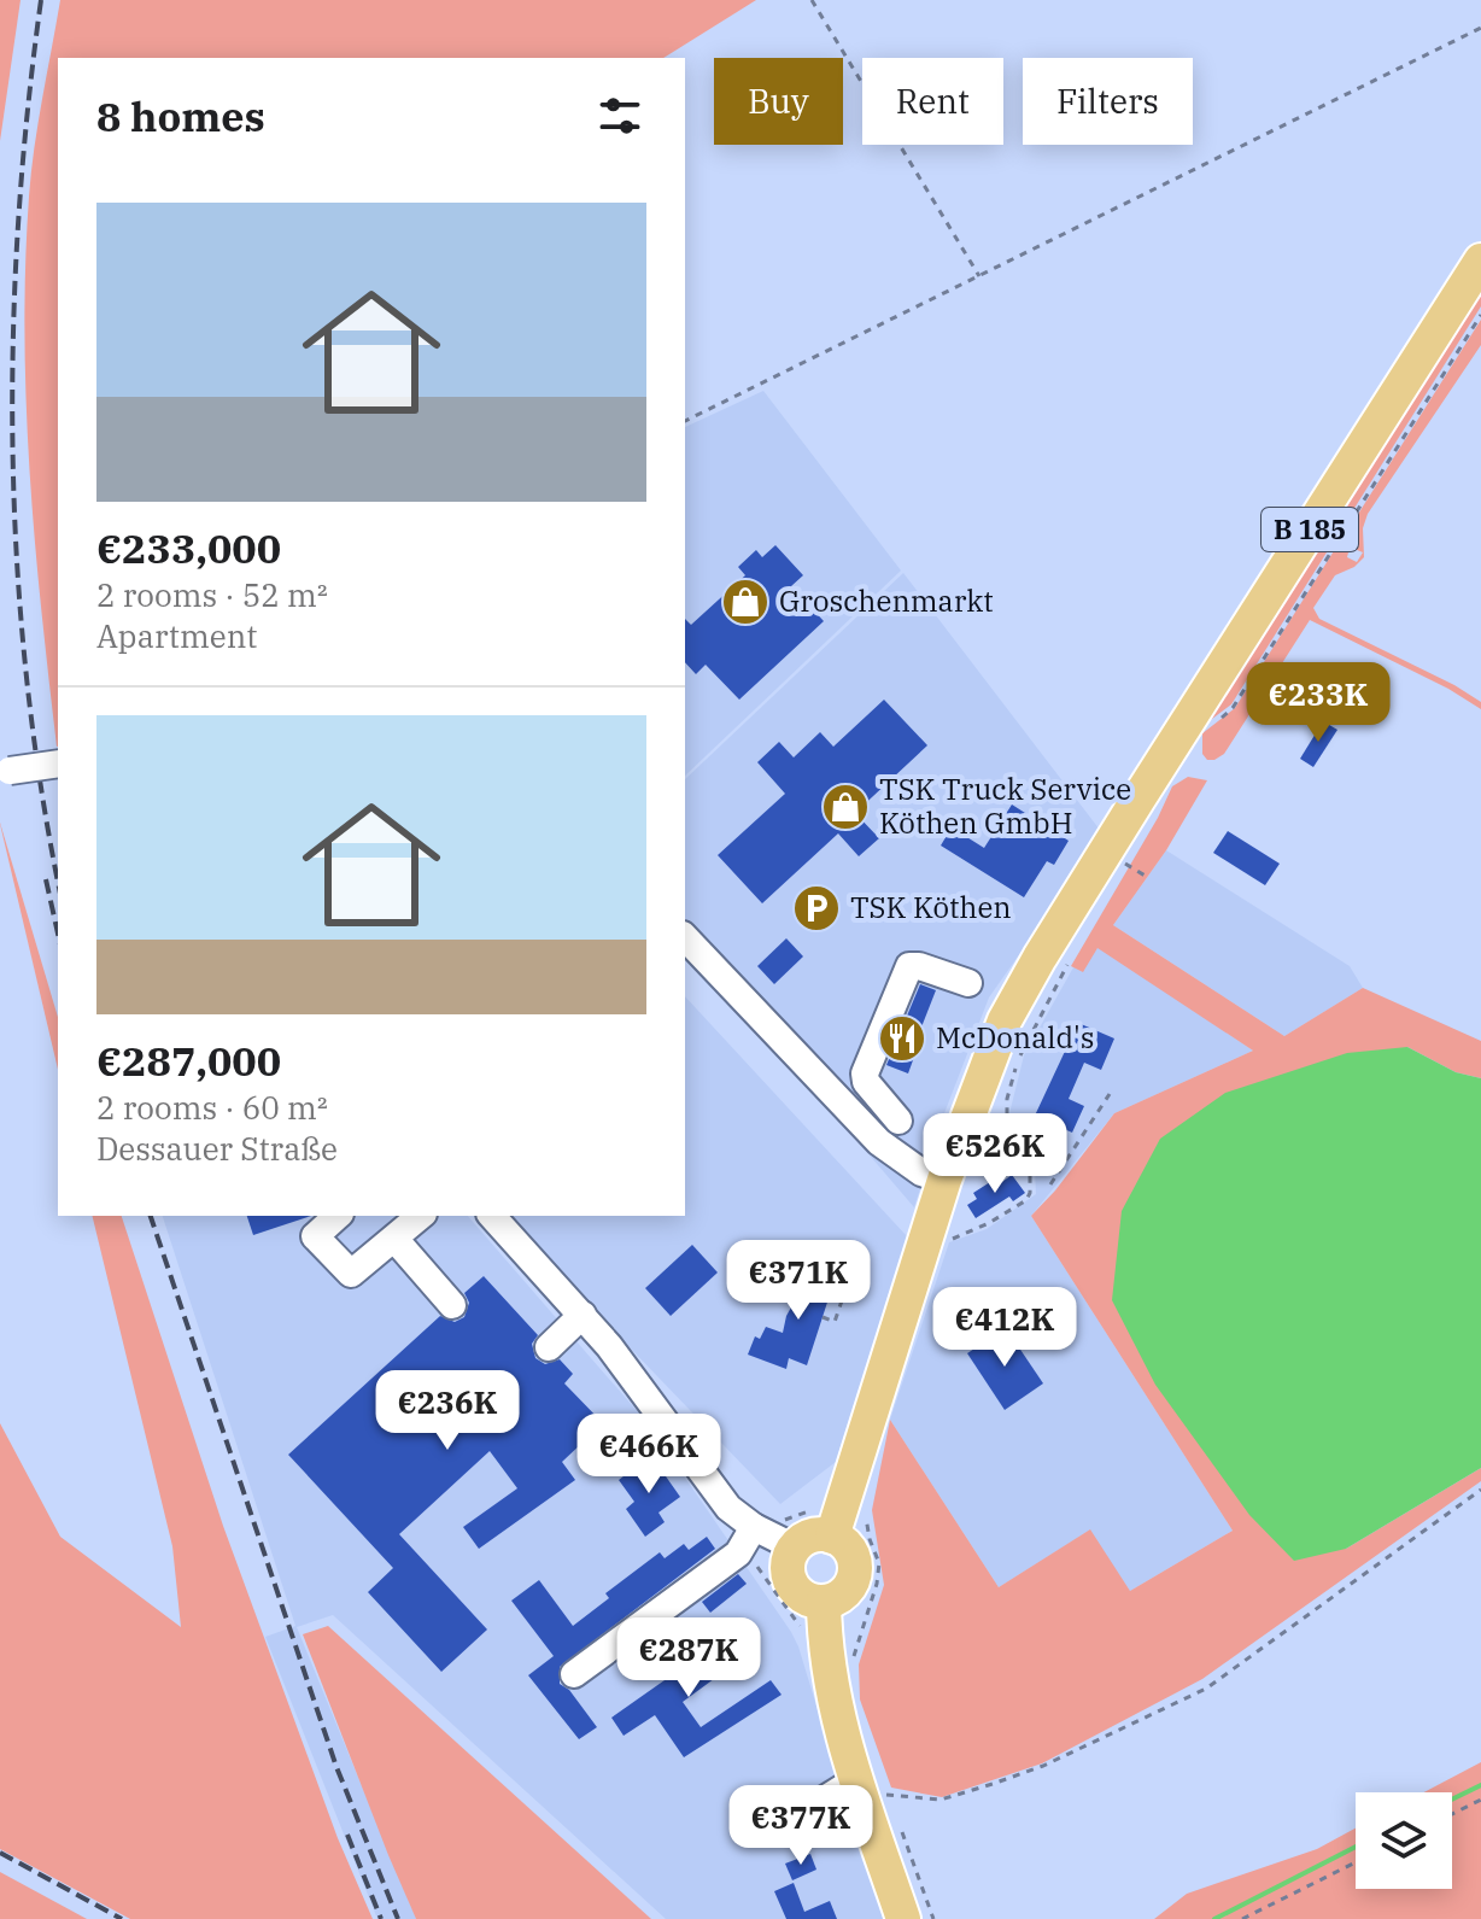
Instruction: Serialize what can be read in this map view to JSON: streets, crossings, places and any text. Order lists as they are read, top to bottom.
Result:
{
  "streets": {
    "main road": ["B 185"]
  },
  "places": {
    "shop": ["Groschenmarkt", "TSK Truck Service Köthen GmbH"],
    "parking": ["TSK Köthen"],
    "restaurant": ["McDonald's"]
  },
  "page": {
    "chip": ["Buy", "Rent", "Filters"],
    "heading": "8 homes",
    "list": [
      {
        "name": "€233,000",
        "note": "2 rooms · 52 m² · Apartment"
      },
      {
        "name": "€287,000",
        "note": "2 rooms · 60 m² · Dessauer Straße"
      }
    ],
    "price": [
      "€233K",
      "€526K",
      "€371K",
      "€412K",
      "€236K",
      "€466K",
      "€287K",
      "€377K"
    ]
  }
}
